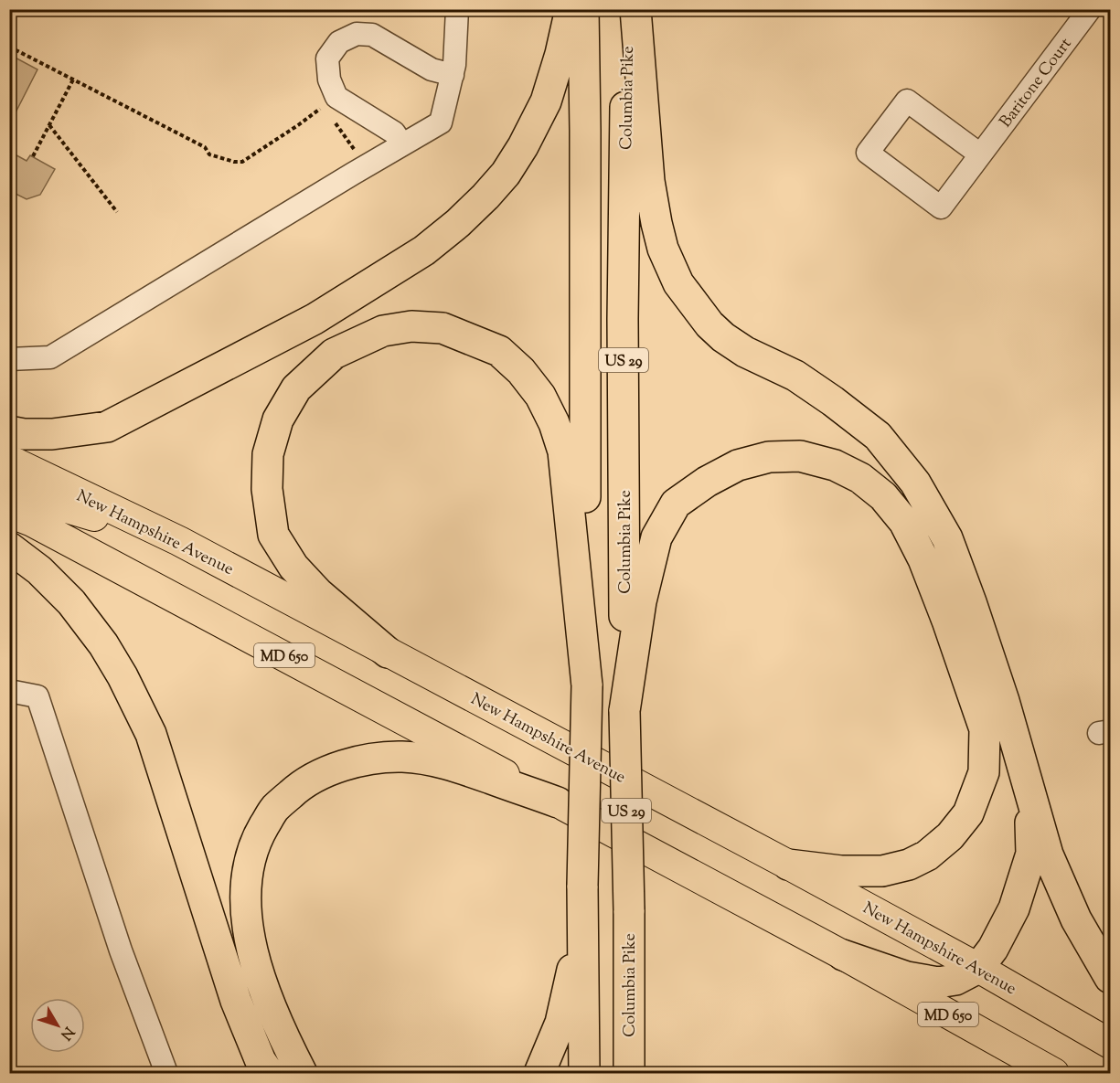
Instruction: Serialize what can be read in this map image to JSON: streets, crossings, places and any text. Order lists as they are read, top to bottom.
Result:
{
  "streets": {
    "highway": ["Columbia Pike", "US 29"],
    "main road": ["New Hampshire Avenue", "MD 650"],
    "street": ["Baritone Court"]
  },
  "north": "bottom right"
}
